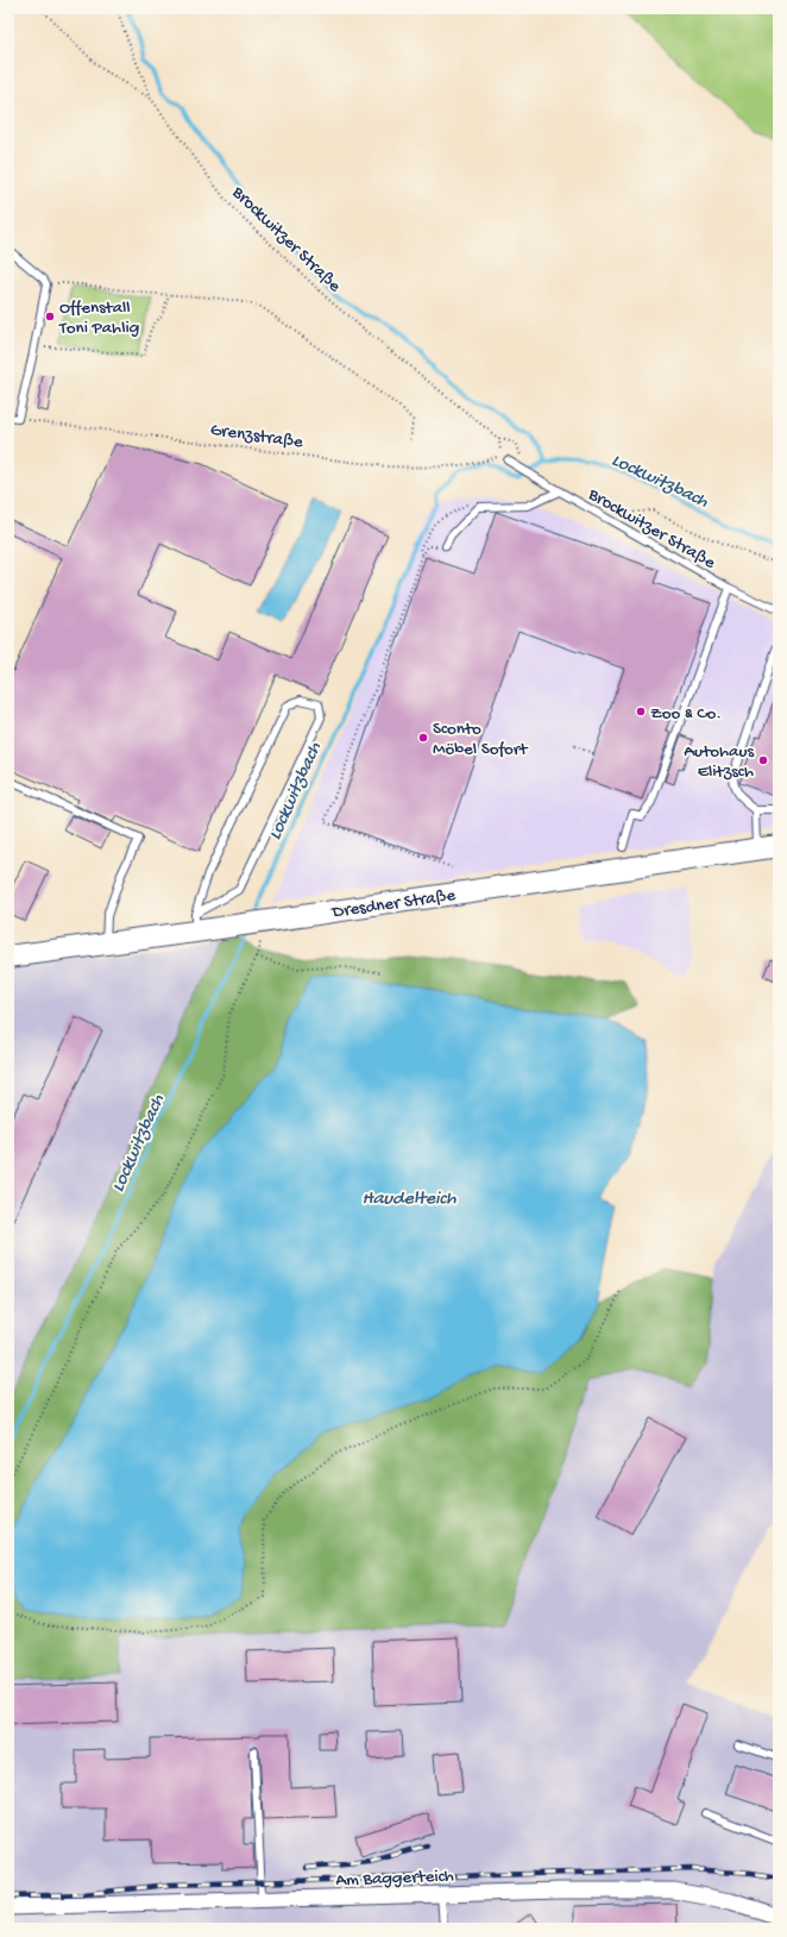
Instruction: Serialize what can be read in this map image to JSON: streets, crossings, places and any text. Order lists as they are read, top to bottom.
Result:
{
  "streets": {
    "main road": ["Dresdner Straße"],
    "street": ["Am Baggerteich"],
    "lane": ["Brockwitzer Straße"],
    "path": ["Grenzstraße"]
  },
  "crossings": [
    ["Brockwitzer Straße", "Grenzstraße"]
  ],
  "water": ["Lockwitzbach", "Haudelteich"],
  "places": [
    "Offenstall Toni Pahlig",
    "Zoo & Co.",
    "Sconto Möbel Sofort",
    "Autohaus Elitzsch"
  ]
}
